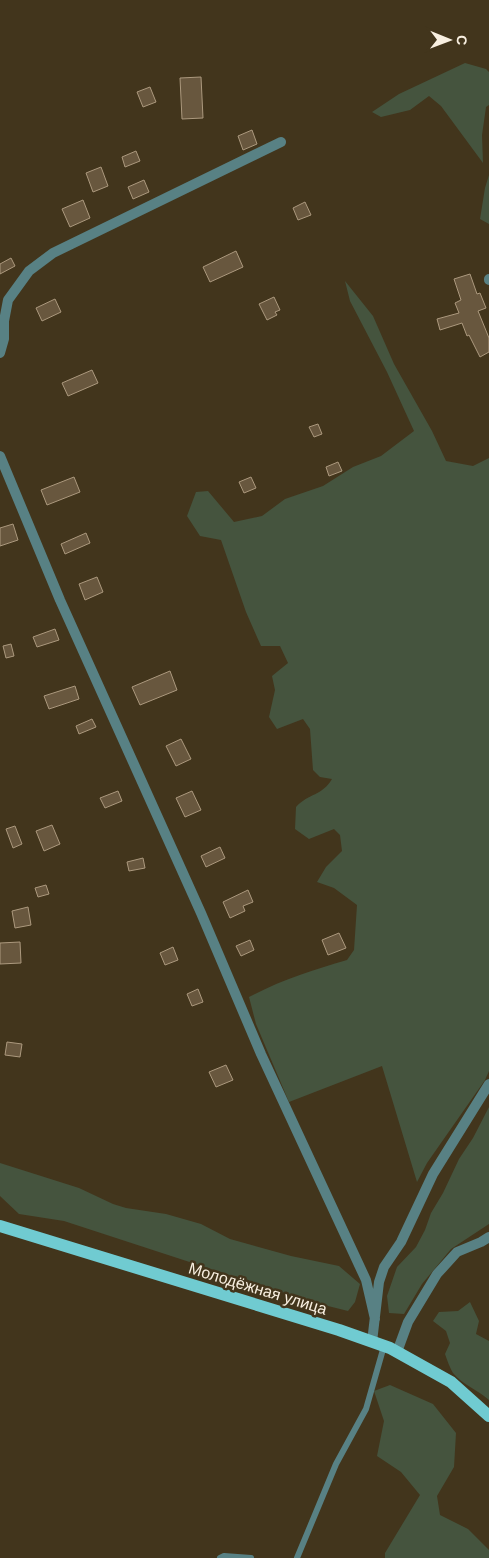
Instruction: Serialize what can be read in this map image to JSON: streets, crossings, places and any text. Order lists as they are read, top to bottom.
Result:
{
  "streets": {
    "main road": ["Молодёжная улица"]
  },
  "north": "right"
}
